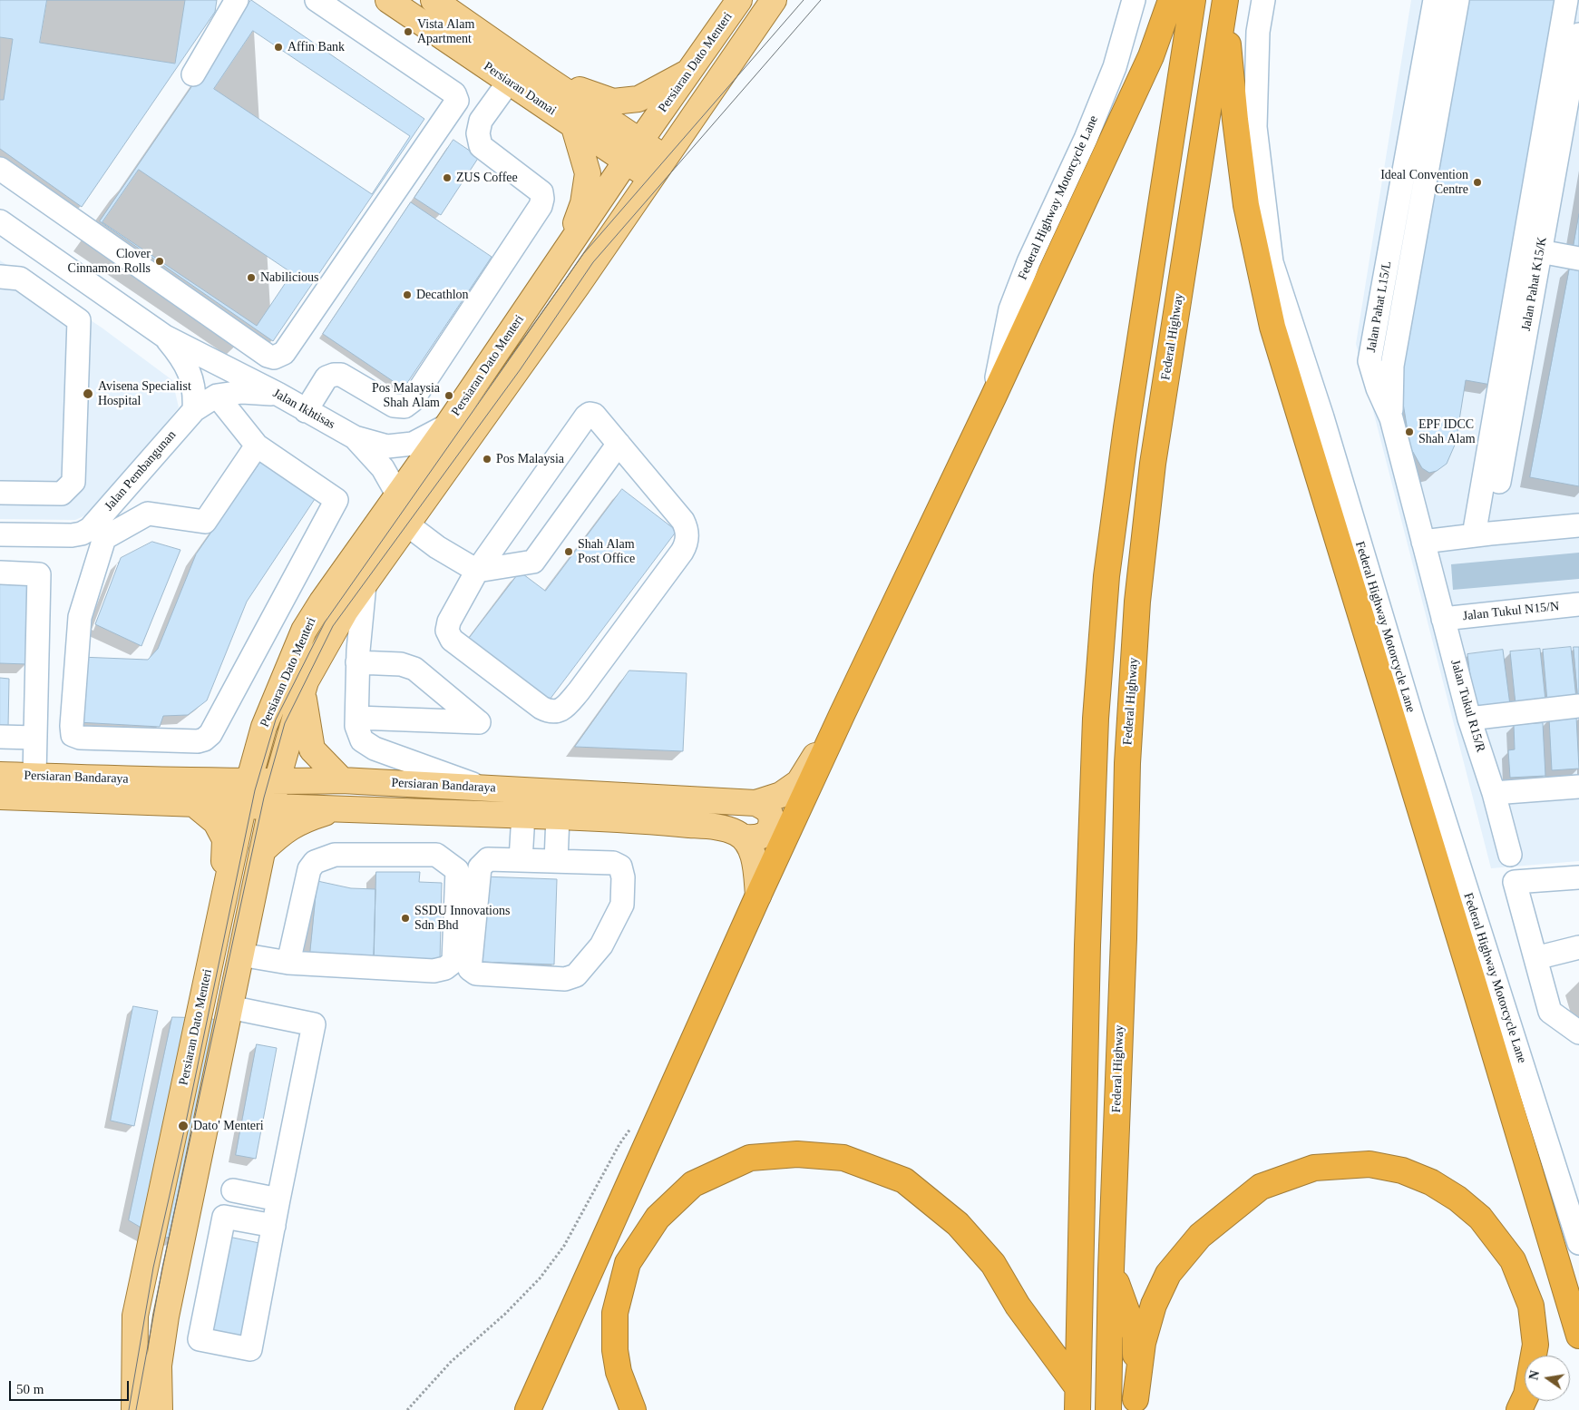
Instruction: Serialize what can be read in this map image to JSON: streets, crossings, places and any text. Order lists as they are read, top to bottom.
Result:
{
  "streets": {
    "highway": ["Federal Highway"],
    "main road": ["Persiaran Dato Menteri", "Persiaran Damai", "Persiaran Bandaraya"],
    "street": [
      "Federal Highway Motorcycle Lane",
      "Jalan Pahat K15/K",
      "Jalan Pahat L15/L",
      "Jalan Ikhtisas",
      "Jalan Pembangunan",
      "Jalan Tukul N15/N",
      "Jalan Tukul R15/R"
    ]
  },
  "crossings": [
    ["Persiaran Dato Menteri", "Persiaran Damai"],
    ["Persiaran Dato Menteri", "Jalan Ikhtisas"],
    ["Persiaran Dato Menteri", "Persiaran Bandaraya"],
    ["Jalan Pahat L15/L", "Jalan Tukul R15/R"],
    ["Jalan Ikhtisas", "Jalan Pembangunan"],
    ["Jalan Tukul N15/N", "Jalan Tukul R15/R"]
  ],
  "places": [
    "Vista Alam Apartment",
    "Affin Bank",
    "ZUS Coffee",
    "Ideal Convention Centre",
    "Clover Cinnamon Rolls",
    "Nabilicious",
    "Decathlon",
    "Avisena Specialist Hospital",
    "Pos Malaysia Shah Alam",
    "EPF IDCC Shah Alam",
    "Pos Malaysia",
    "Shah Alam Post Office",
    "SSDU Innovations Sdn Bhd",
    "Dato' Menteri"
  ],
  "scale_bar": "50 m",
  "north": "left"
}
